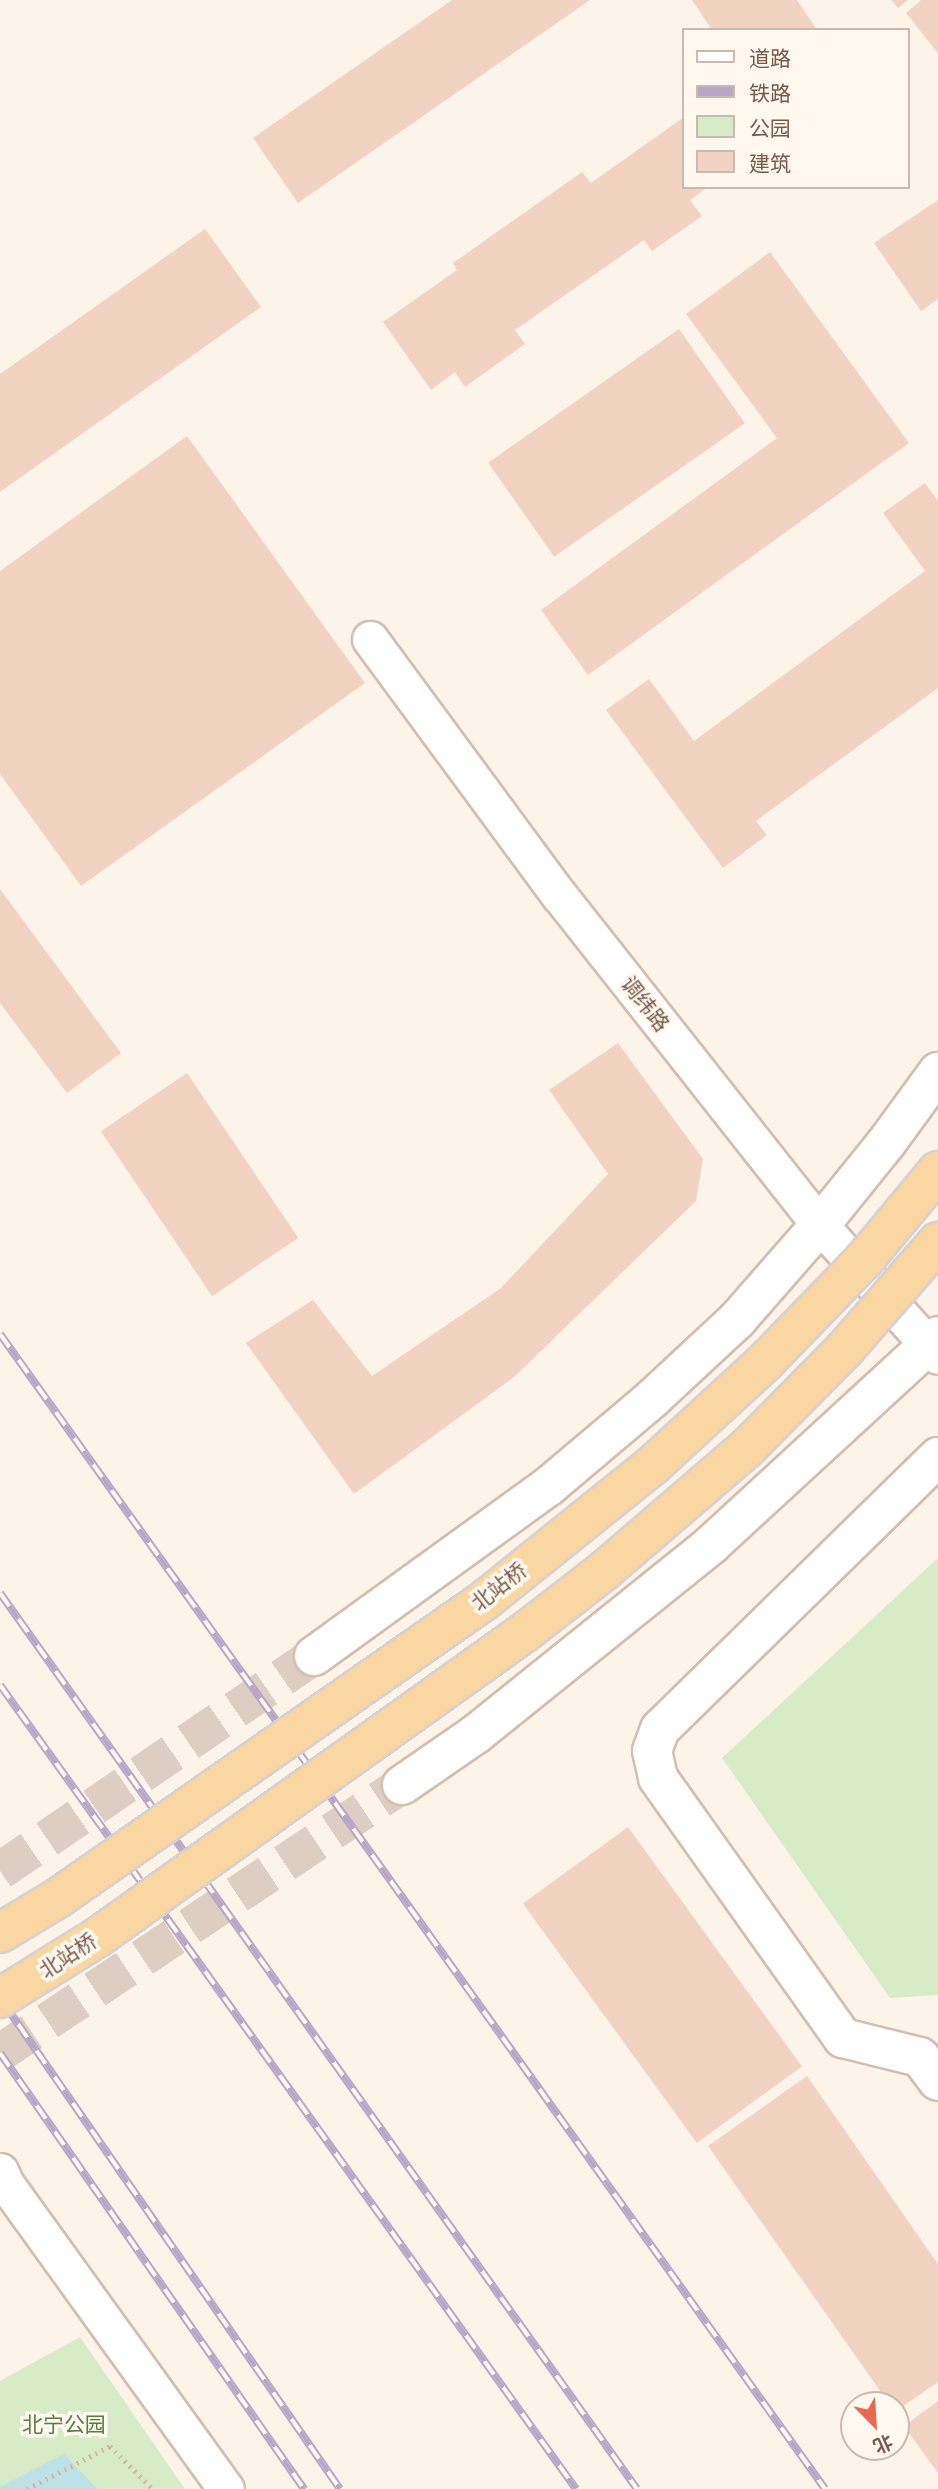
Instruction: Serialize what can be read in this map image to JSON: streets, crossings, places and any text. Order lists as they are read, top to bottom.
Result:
{
  "streets": {
    "main road": ["北站桥"],
    "street": ["调纬路"]
  },
  "parks": ["北宁公园"],
  "legend": [
    "道路",
    "铁路",
    "公园",
    "建筑"
  ],
  "north": "bottom right"
}
